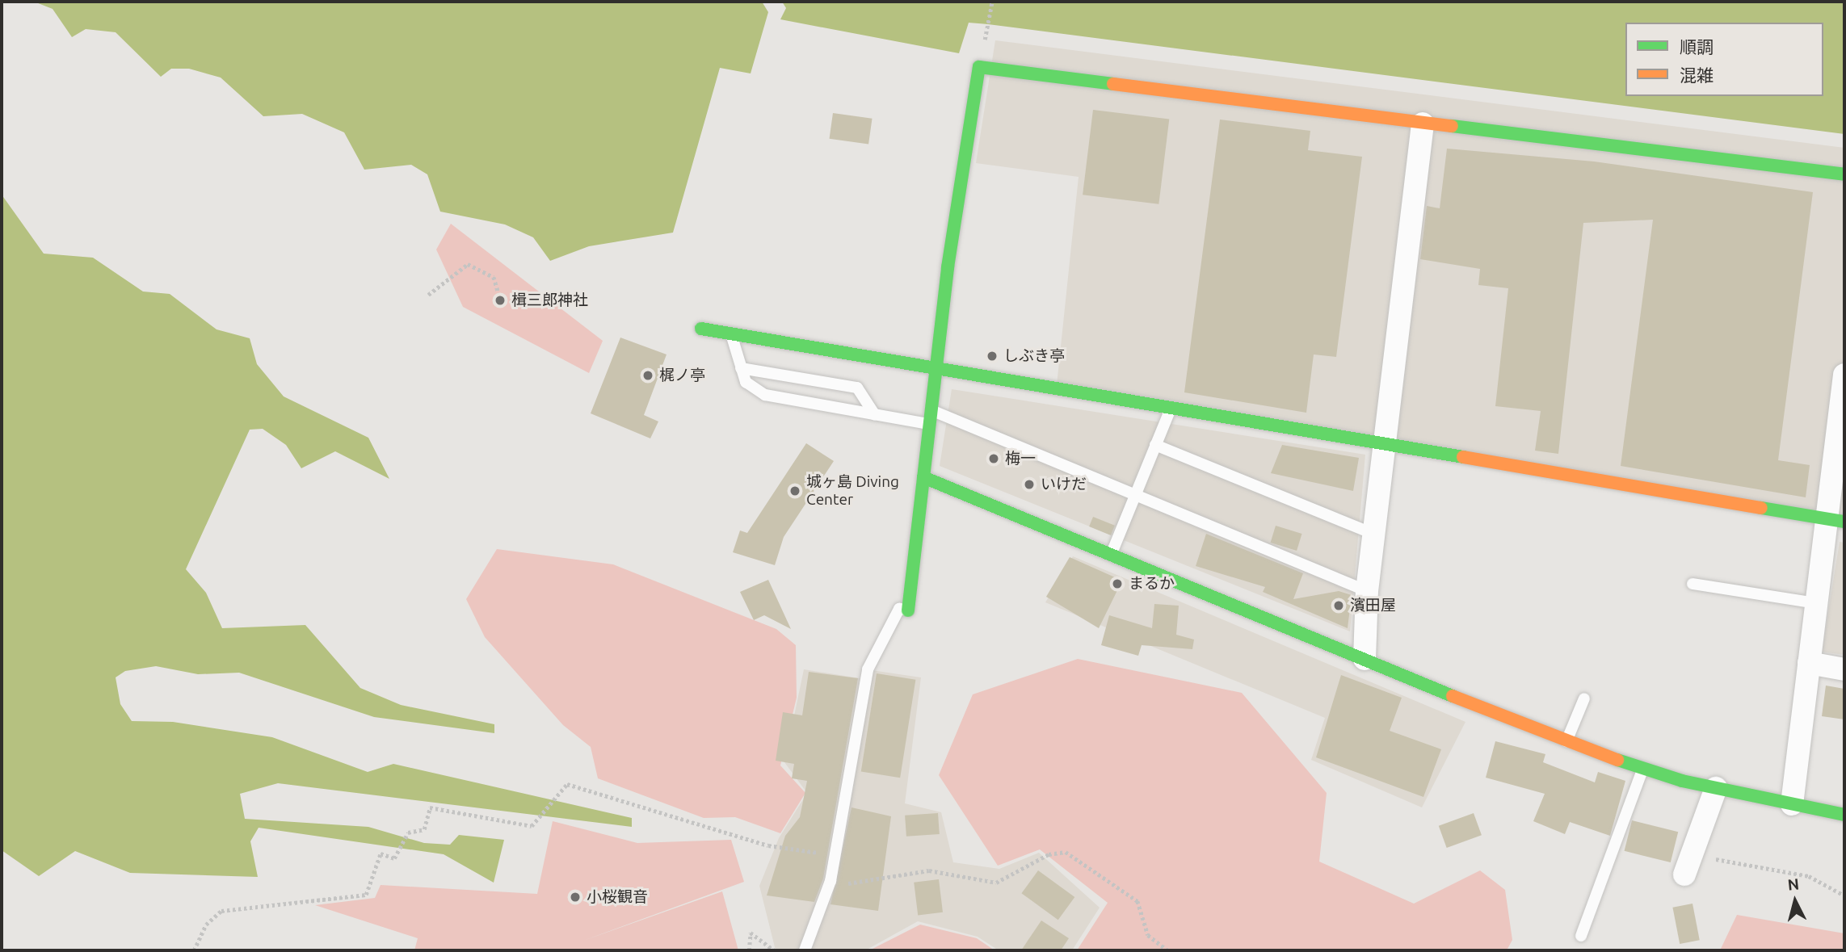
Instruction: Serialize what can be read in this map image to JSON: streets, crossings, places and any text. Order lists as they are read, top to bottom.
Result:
{
  "places": [
    "楫三郎神社",
    "しぶき亭",
    "梶ノ亭",
    "梅一",
    "いけだ",
    "城ヶ島 Diving Center",
    "まるか",
    "濱田屋",
    "小桜観音"
  ],
  "legend": ["順調", "混雑"],
  "north": "top"
}
